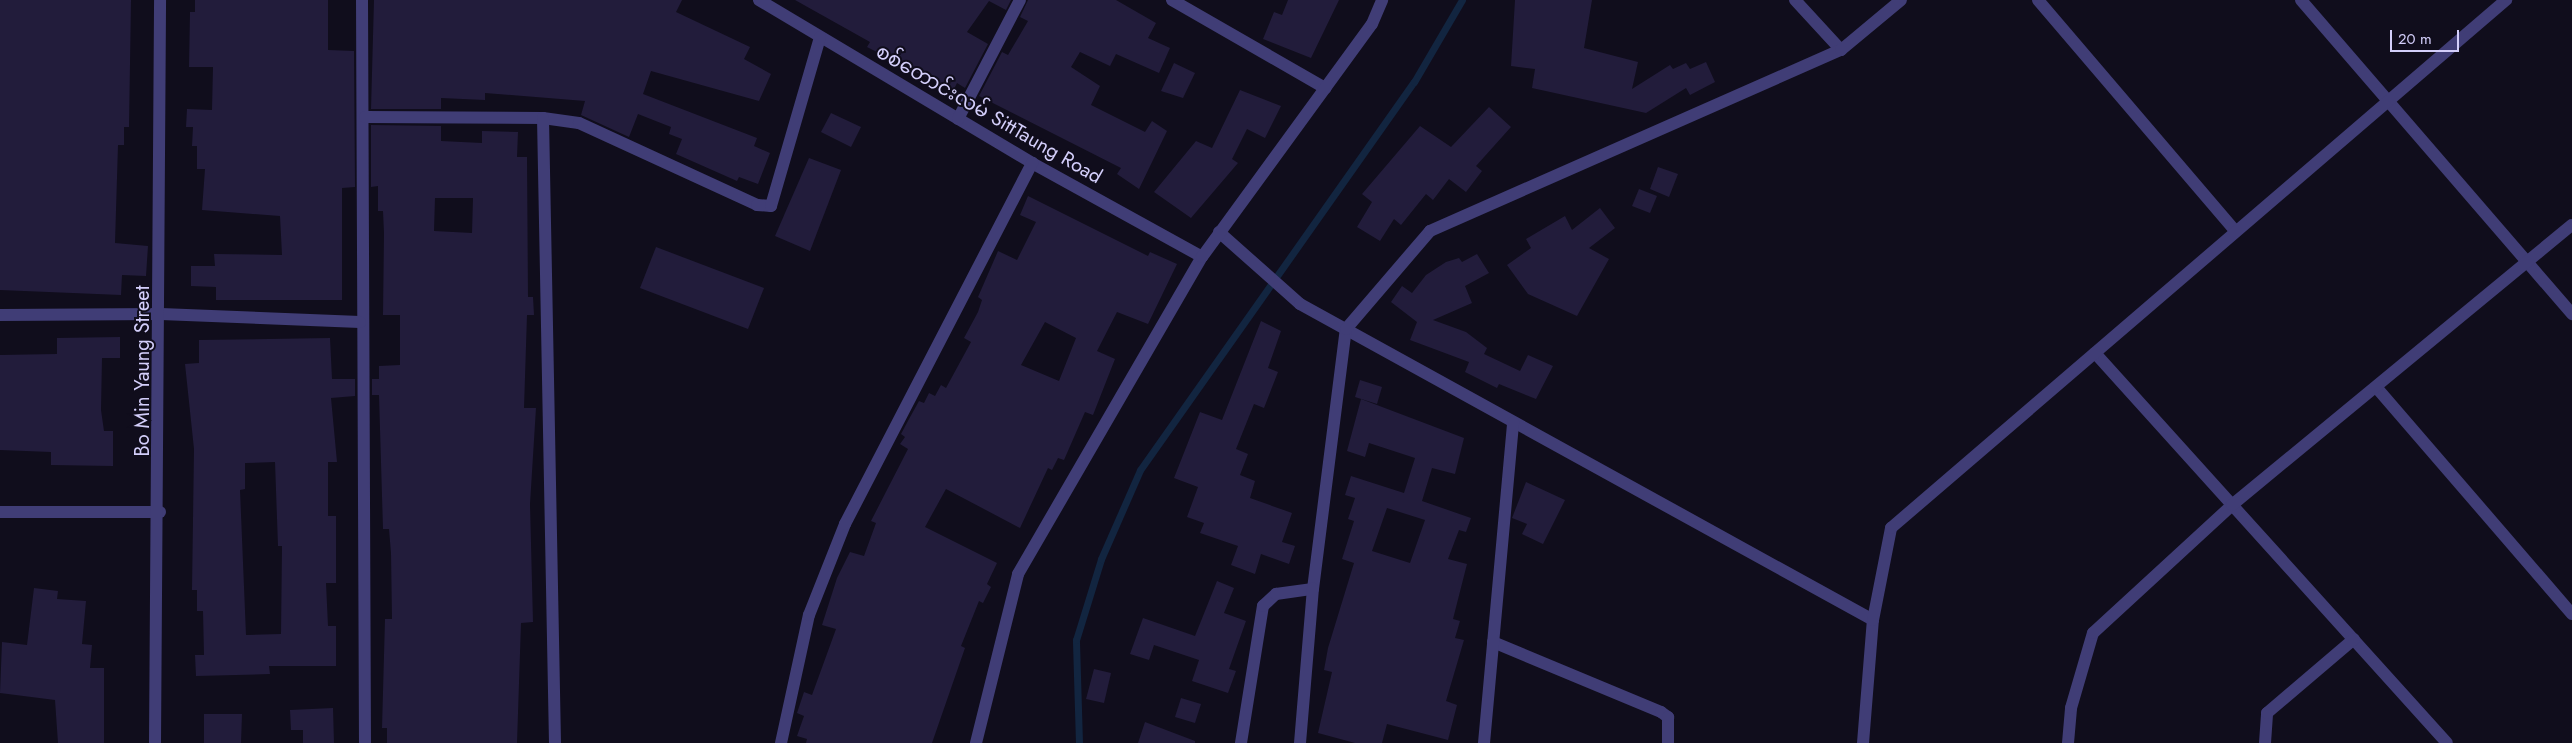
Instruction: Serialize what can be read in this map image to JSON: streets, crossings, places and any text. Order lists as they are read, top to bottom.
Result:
{
  "streets": {
    "street": ["စစ်တောင်းလမ် SittTaung Road", "Bo Min Yaung Street"]
  },
  "scale_bar": "20 m"
}
